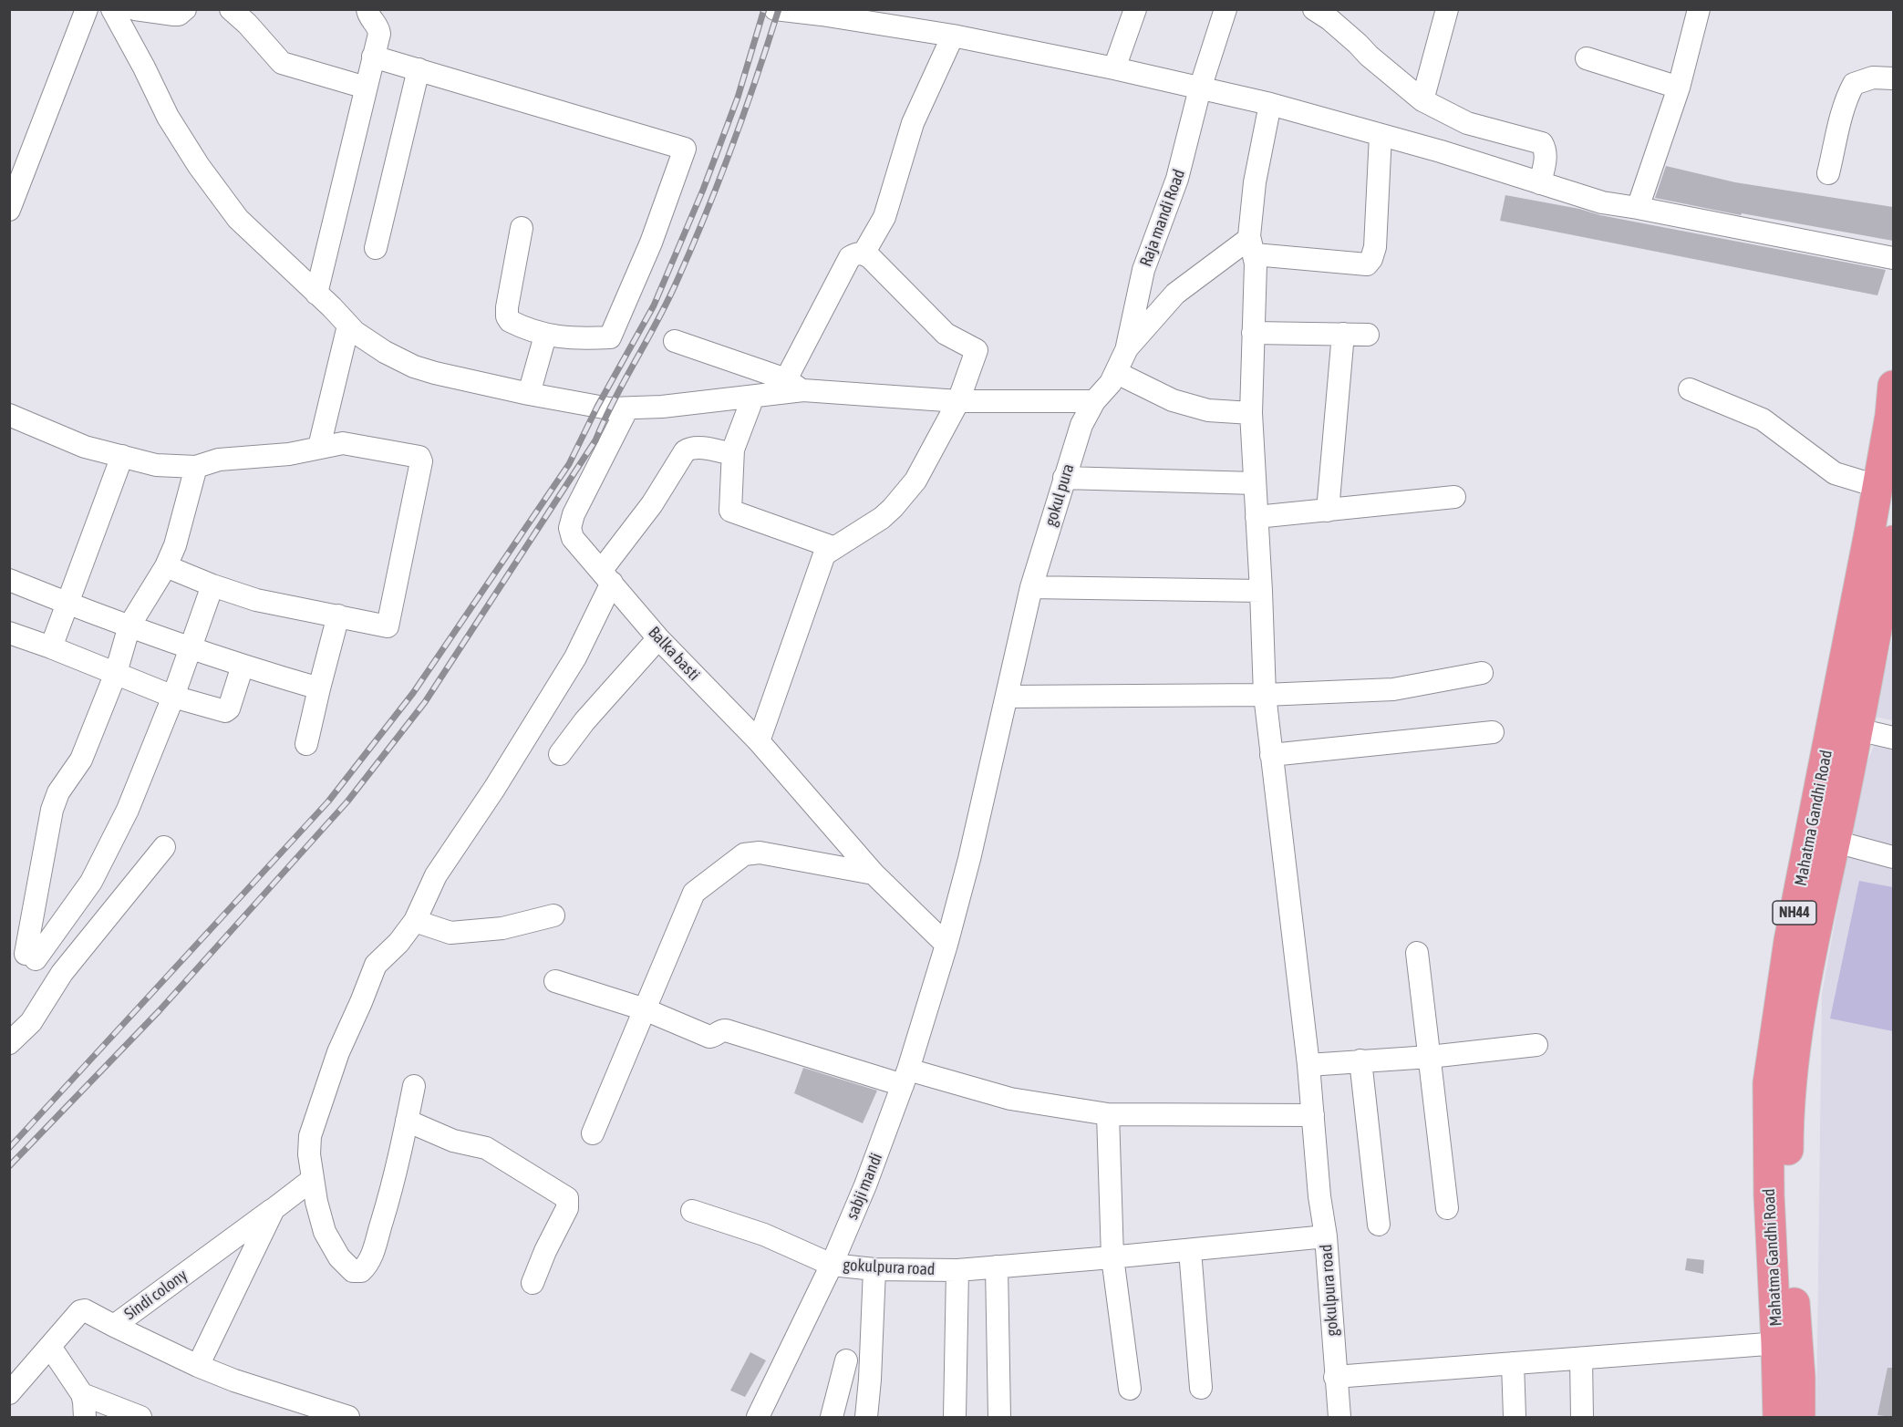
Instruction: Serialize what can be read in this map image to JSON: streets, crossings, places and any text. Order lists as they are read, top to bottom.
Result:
{
  "streets": {
    "highway": ["Mahatma Gandhi Road", "NH44"],
    "street": [
      "Raja mandi Road",
      "gokul pura",
      "Balka basti",
      "sabji mandi",
      "gokulpura road",
      "Sindi colony"
    ]
  },
  "crossings": [
    ["Raja mandi Road", "gokul pura"],
    ["gokul pura", "Balka basti"],
    ["gokul pura", "sabji mandi"],
    ["Balka basti", "sabji mandi"],
    ["sabji mandi", "gokulpura road"]
  ]
}
